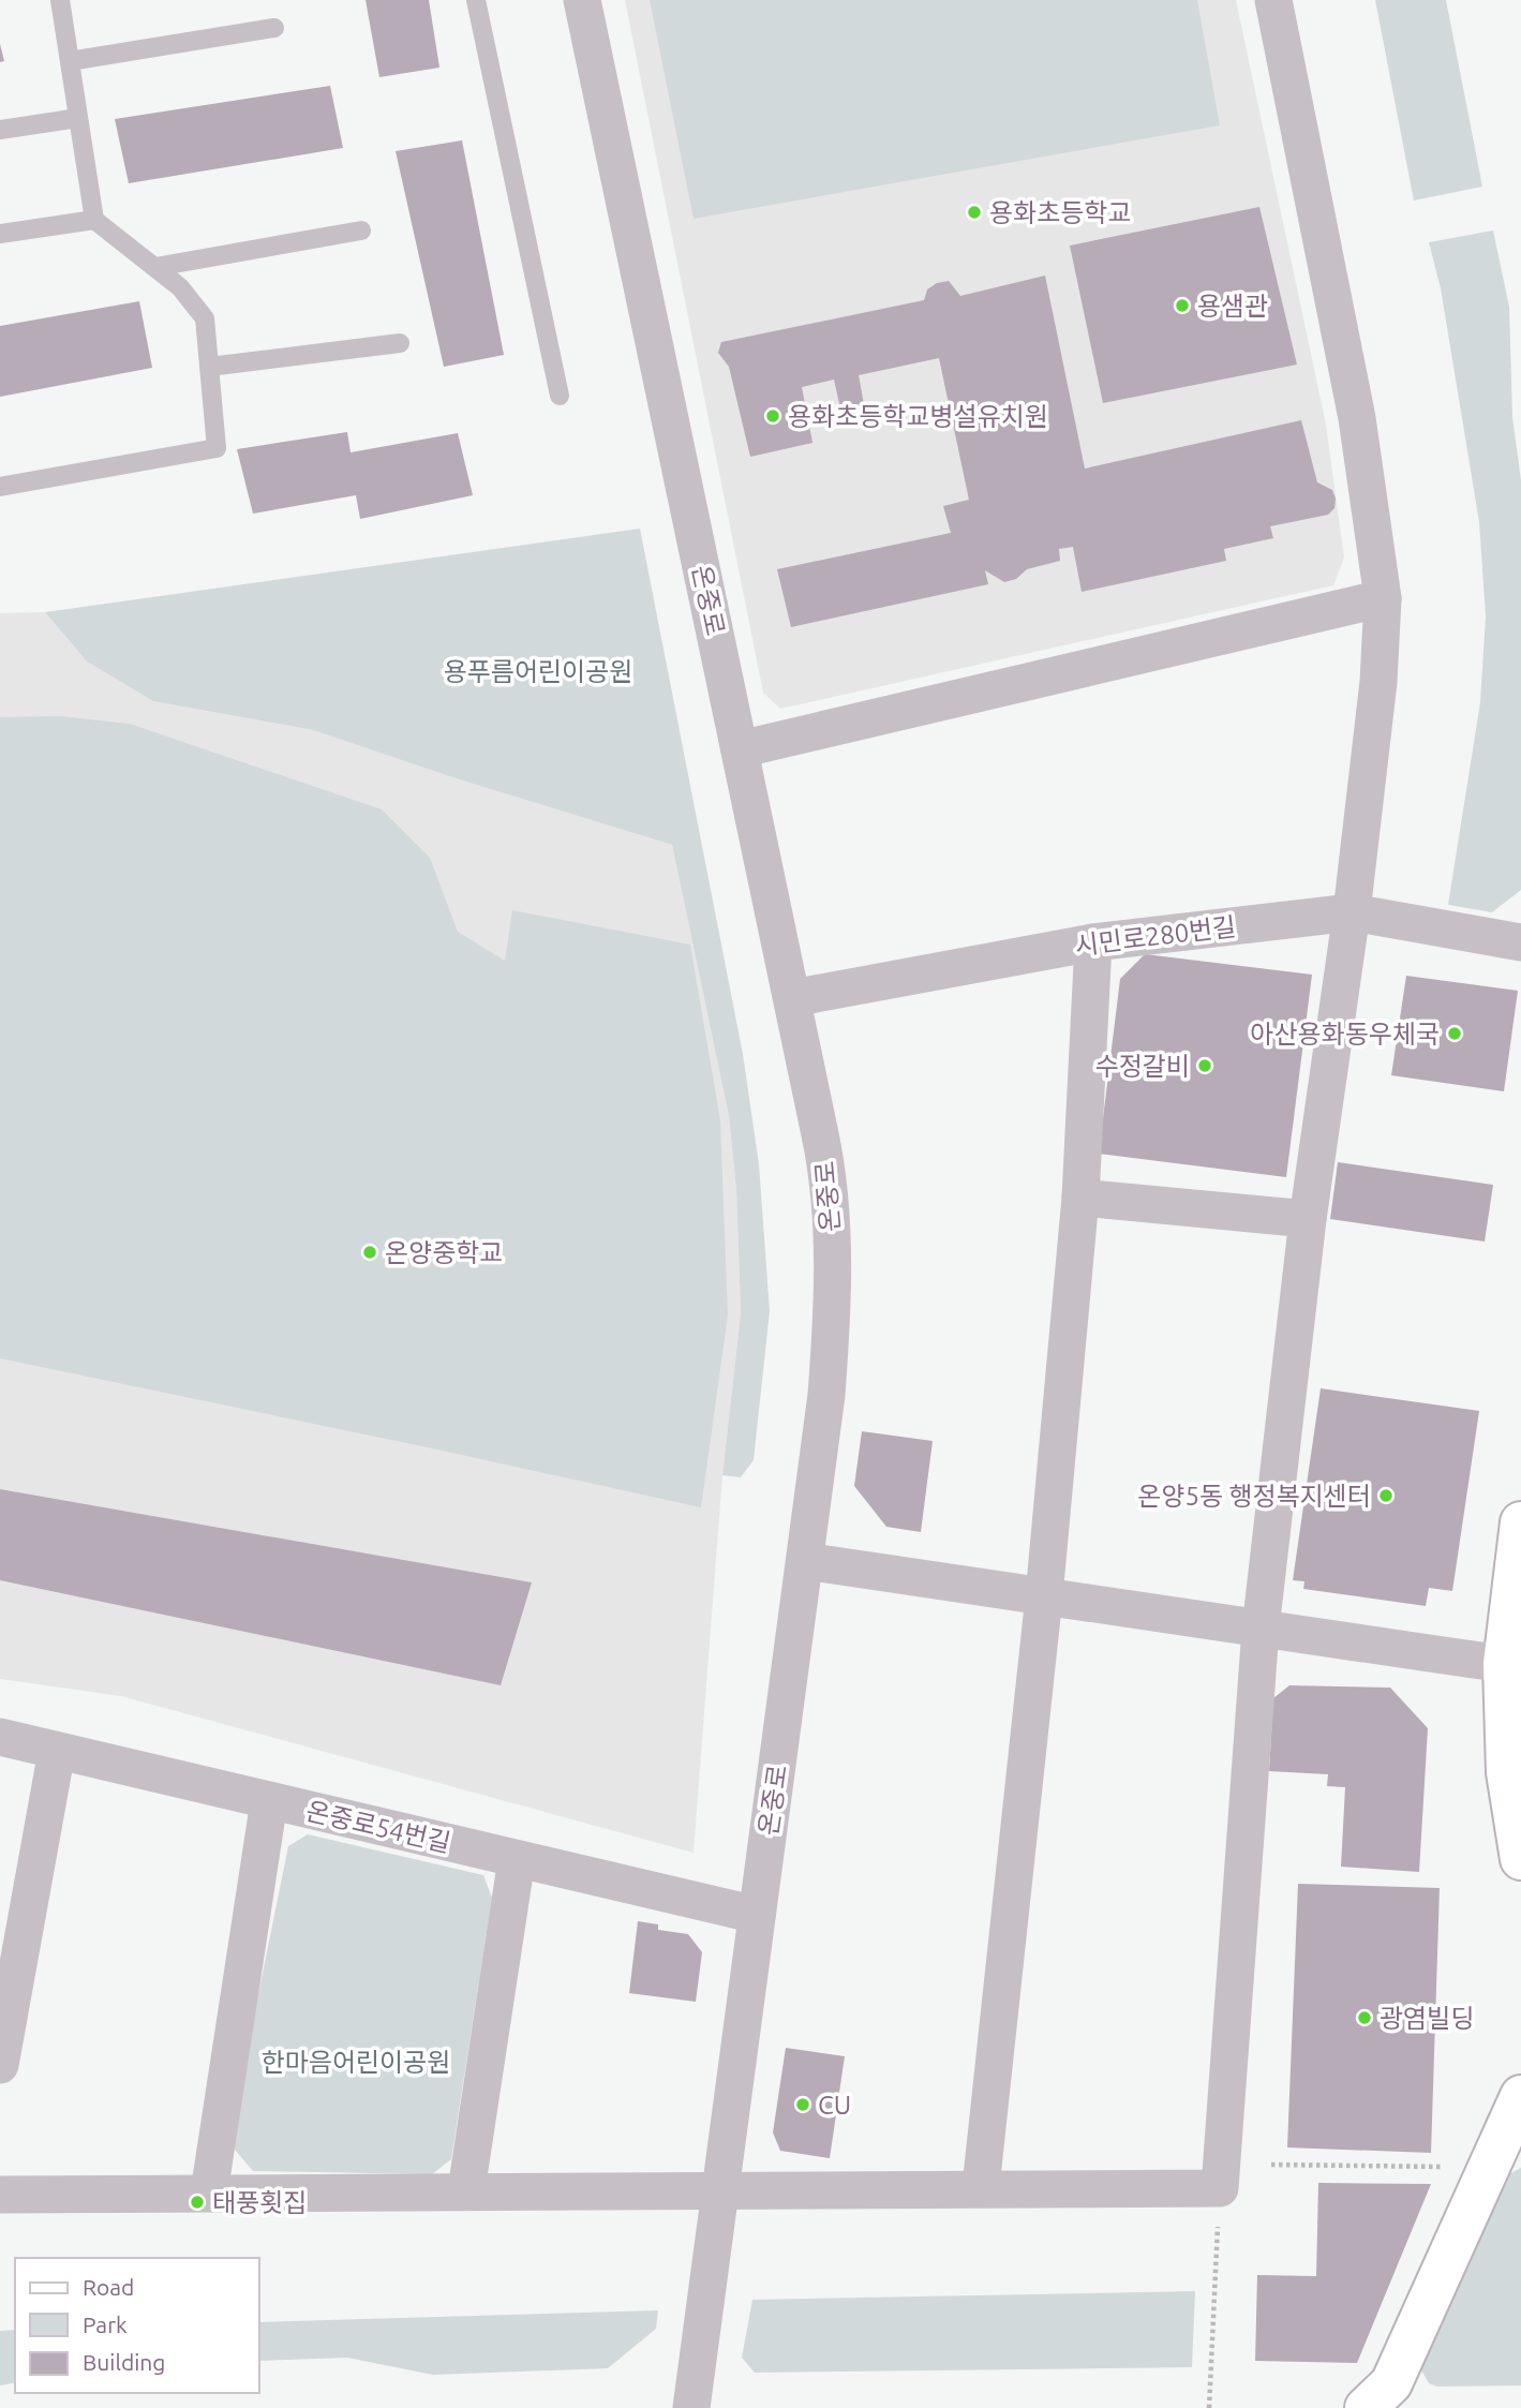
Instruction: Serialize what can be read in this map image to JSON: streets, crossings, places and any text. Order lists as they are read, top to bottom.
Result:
{
  "streets": {
    "street": ["온중로", "시민로280번길", "온중로54번길"]
  },
  "crossings": [
    ["온중로", "시민로280번길"],
    ["온중로", "온중로54번길"]
  ],
  "parks": ["용푸름어린이공원", "한마음어린이공원"],
  "places": [
    "용화초등학교",
    "용샘관",
    "용화초등학교병설유치원",
    "아산용화동우체국",
    "수정갈비",
    "온양중학교",
    "온양5동 행정복지센터",
    "광염빌딩",
    "CU",
    "태풍횟집"
  ],
  "legend": ["Road", "Park", "Building"]
}
